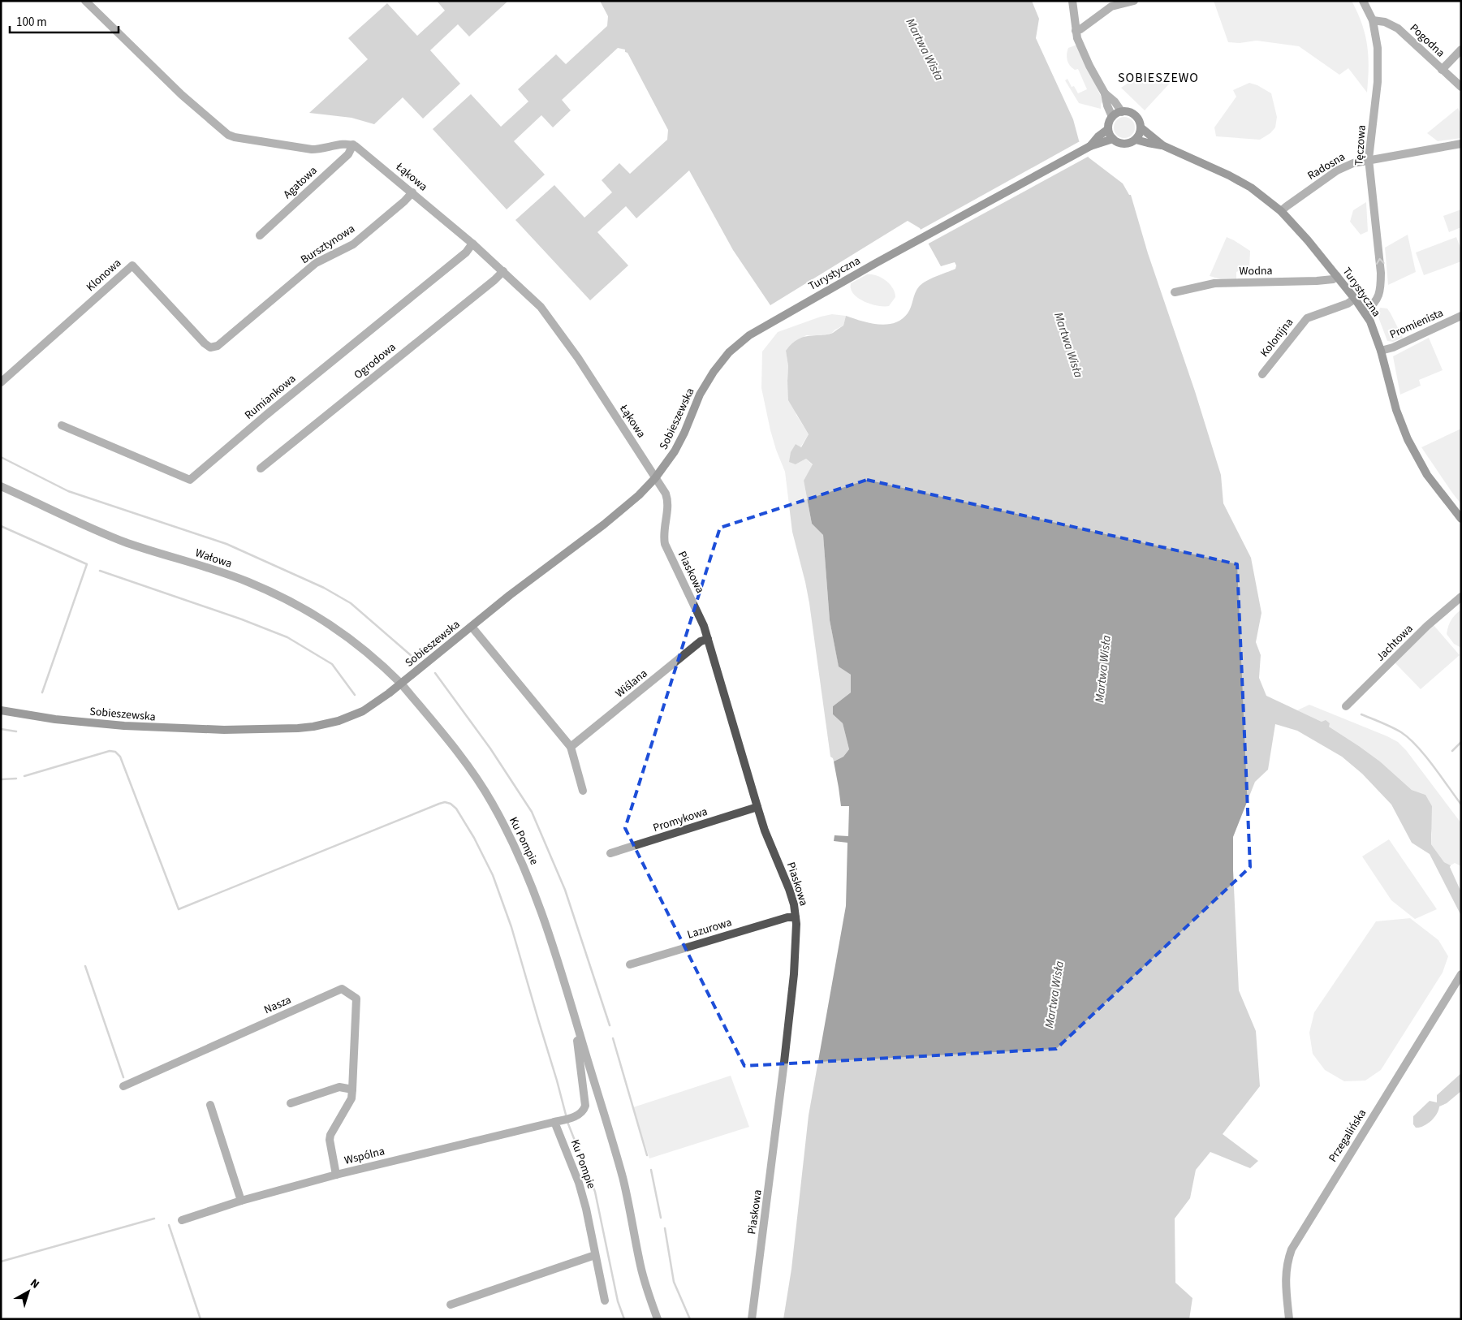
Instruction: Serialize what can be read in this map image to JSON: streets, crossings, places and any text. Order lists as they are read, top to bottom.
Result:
{
  "streets": {
    "main road": ["Turystyczna", "Sobieszewska"],
    "street": [
      "Pogodna",
      "Tęczowa",
      "Radosna",
      "Łąkowa",
      "Agatowa",
      "Bursztynowa",
      "Wodna",
      "Klonowa",
      "Promienista",
      "Kolonijna",
      "Ogrodowa",
      "Rumiankowa",
      "Wałowa",
      "Piaskowa",
      "Jachtowa",
      "Wiślana",
      "Promykowa",
      "Ku Pompie",
      "Lazurowa",
      "Nasza",
      "Przegalińska",
      "Wspólna"
    ]
  },
  "crossings": [
    ["Pogodna", "Tęczowa"],
    ["Tęczowa", "Radosna"],
    ["Tęczowa", "Turystyczna"],
    ["Radosna", "Turystyczna"],
    ["Łąkowa", "Agatowa"],
    ["Łąkowa", "Bursztynowa"],
    ["Łąkowa", "Ogrodowa"],
    ["Łąkowa", "Rumiankowa"],
    ["Łąkowa", "Sobieszewska"],
    ["Łąkowa", "Piaskowa"],
    ["Bursztynowa", "Klonowa"],
    ["Wodna", "Turystyczna"],
    ["Turystyczna", "Promienista"],
    ["Turystyczna", "Kolonijna"],
    ["Turystyczna", "Sobieszewska"],
    ["Sobieszewska", "Wałowa"],
    ["Sobieszewska", "Piaskowa"],
    ["Sobieszewska", "Ku Pompie"],
    ["Wałowa", "Ku Pompie"],
    ["Piaskowa", "Wiślana"],
    ["Piaskowa", "Promykowa"],
    ["Piaskowa", "Lazurowa"],
    ["Ku Pompie", "Wspólna"],
    ["Nasza", "Wspólna"]
  ],
  "one_way": ["Tęczowa"],
  "districts": ["SOBIESZEWO"],
  "water": ["Martwa Wisła"],
  "scale_bar": "100 m",
  "north": "top right"
}
